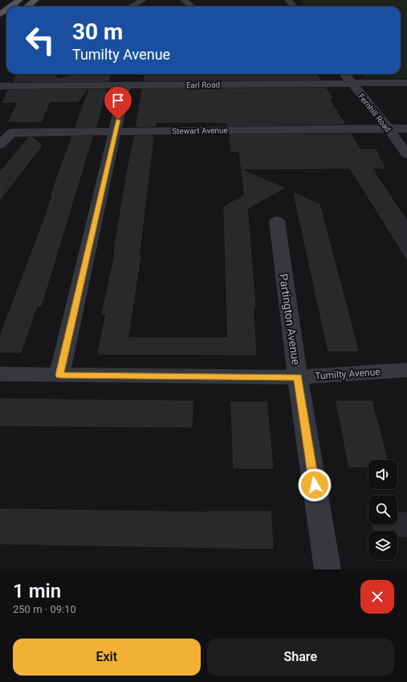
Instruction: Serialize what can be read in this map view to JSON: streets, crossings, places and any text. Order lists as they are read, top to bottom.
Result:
{
  "streets": {
    "street": [
      "Earl Road",
      "Fernhill Road",
      "Stewart Avenue",
      "Partington Avenue",
      "Tumilty Avenue"
    ]
  },
  "crossings": [
    ["Earl Road", "Fernhill Road"],
    ["Fernhill Road", "Stewart Avenue"],
    ["Partington Avenue", "Tumilty Avenue"]
  ],
  "page": {
    "turn": ["30 m", "Tumilty Avenue"],
    "heading": ["1 min", "250 m · 09:10"],
    "buttons": ["Exit", "Share"]
  }
}
